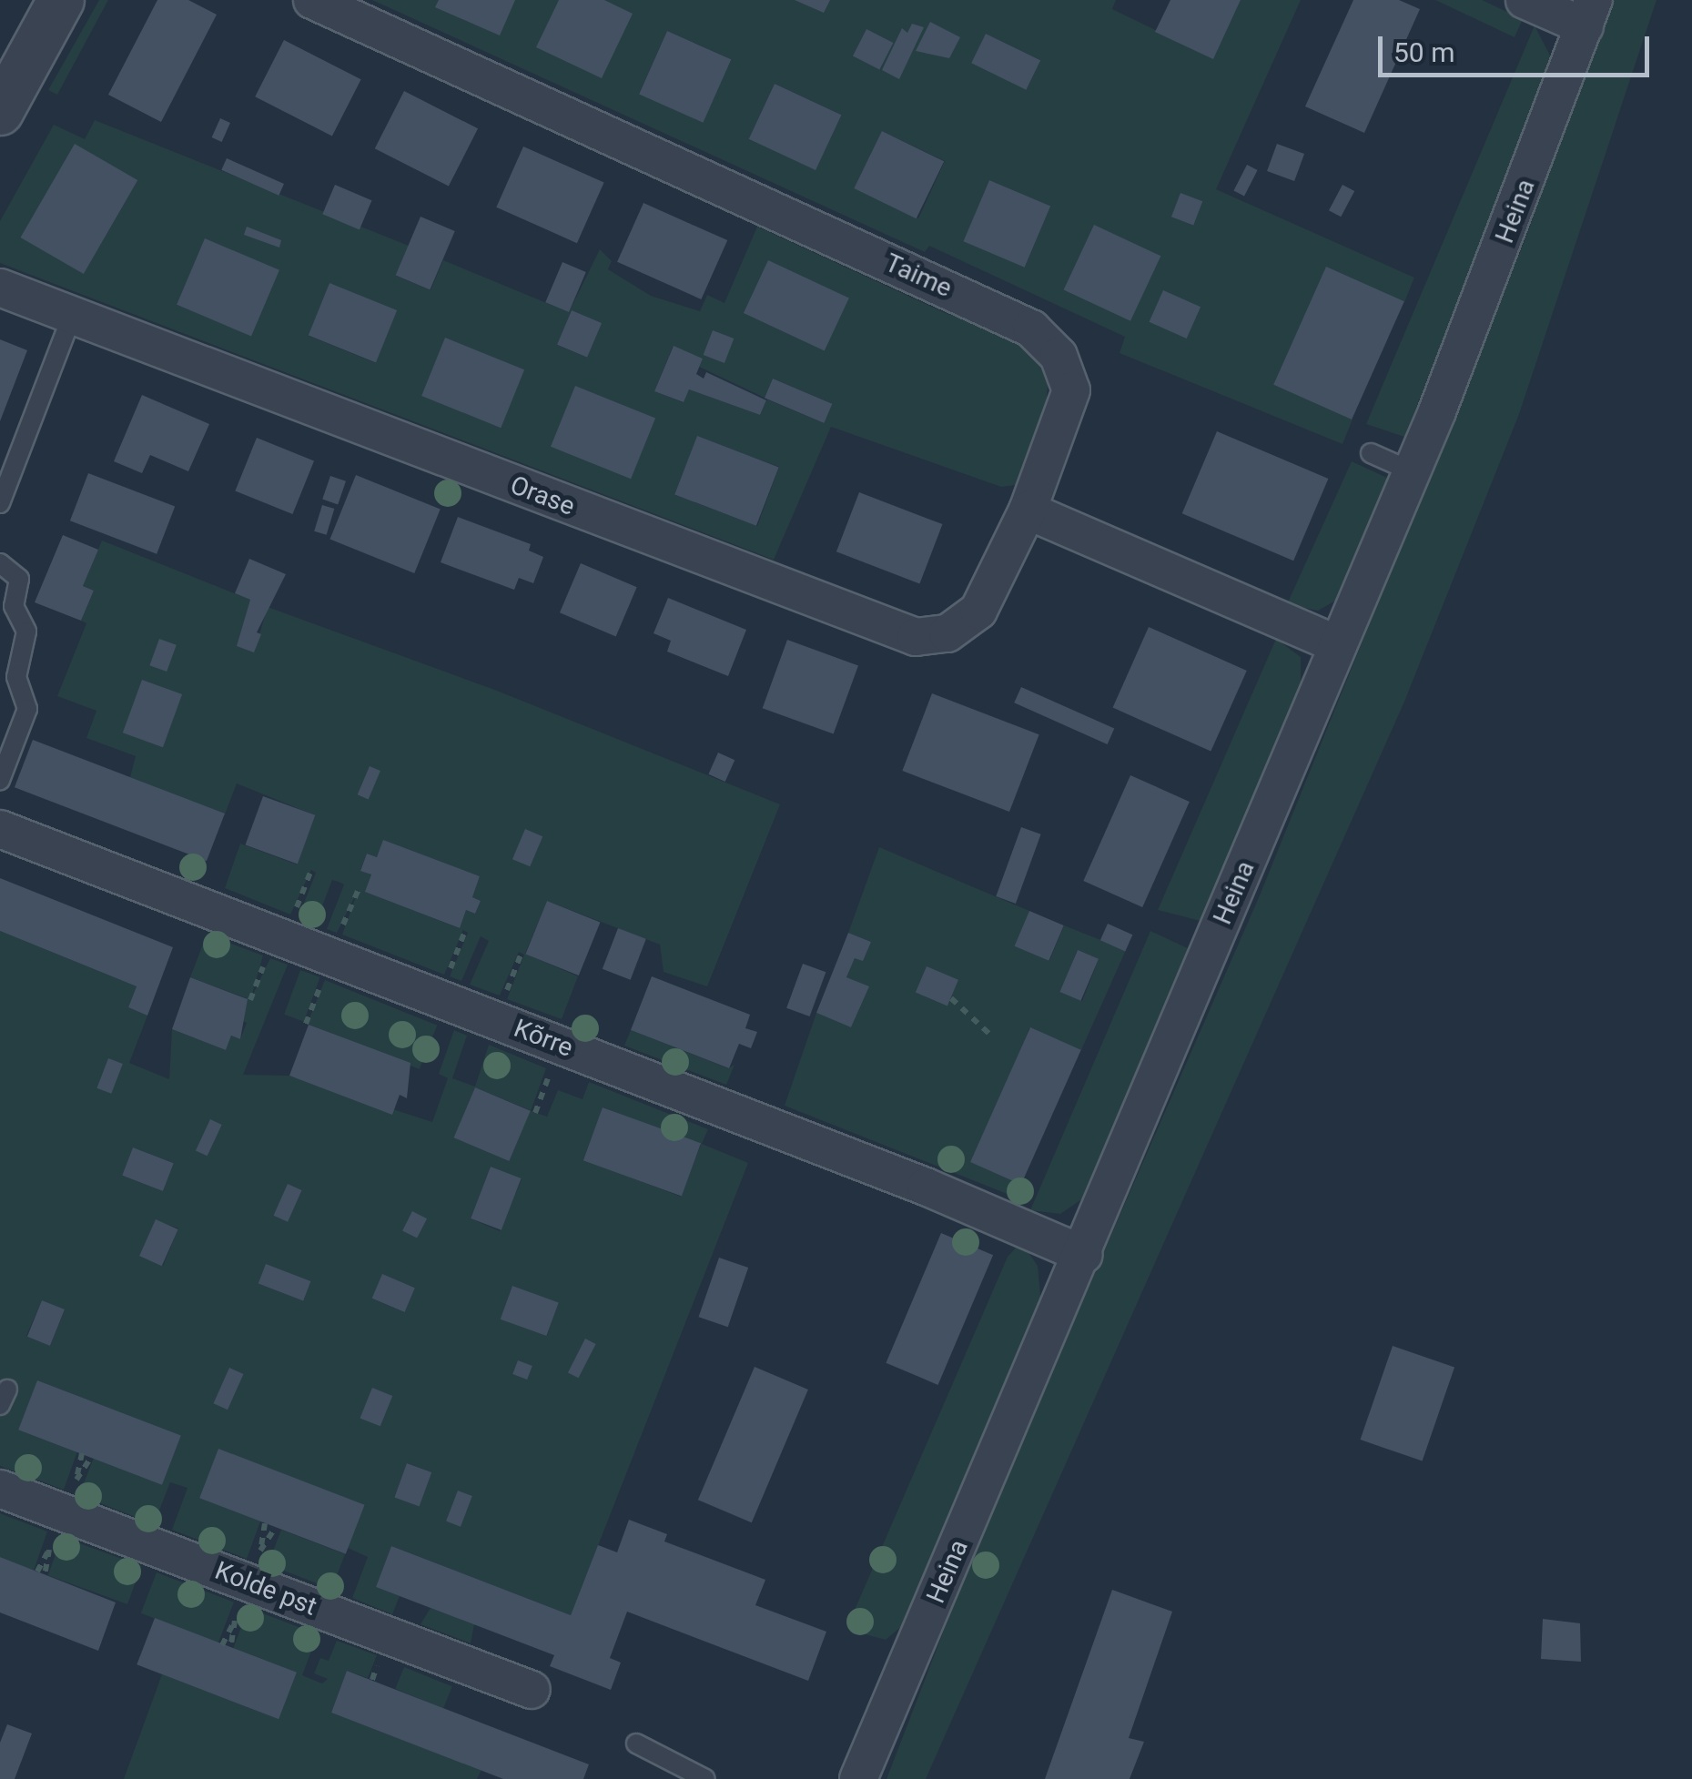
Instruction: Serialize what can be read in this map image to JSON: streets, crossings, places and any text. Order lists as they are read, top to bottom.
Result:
{
  "streets": {
    "street": [
      "Heina",
      "Taime",
      "Orase",
      "Kõrre",
      "Kolde pst"
    ]
  },
  "crossings": [
    ["Heina", "Kõrre"],
    ["Taime", "Orase"]
  ],
  "scale_bar": "50 m"
}
